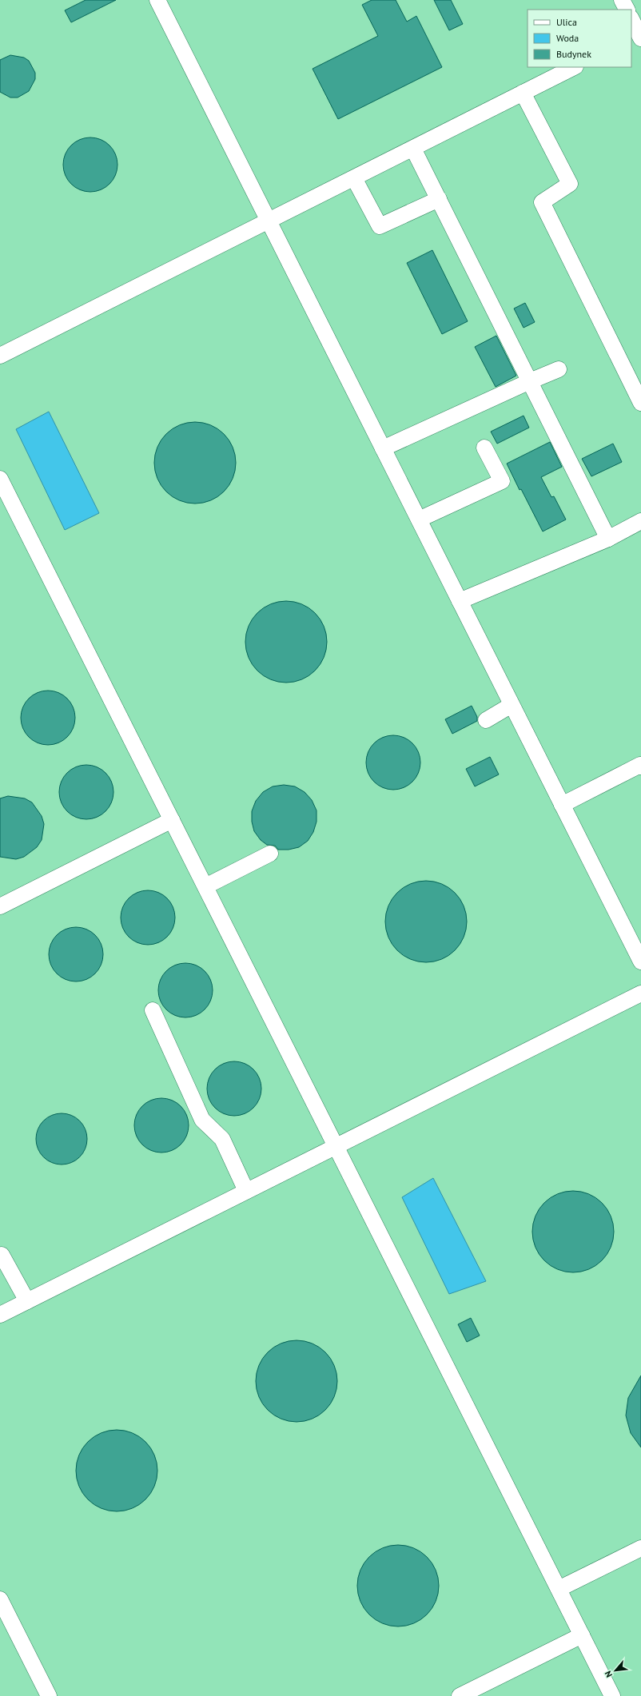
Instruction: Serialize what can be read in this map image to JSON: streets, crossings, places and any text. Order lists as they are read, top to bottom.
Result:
{
  "legend": ["Ulica", "Woda", "Budynek"],
  "north": "bottom left"
}
